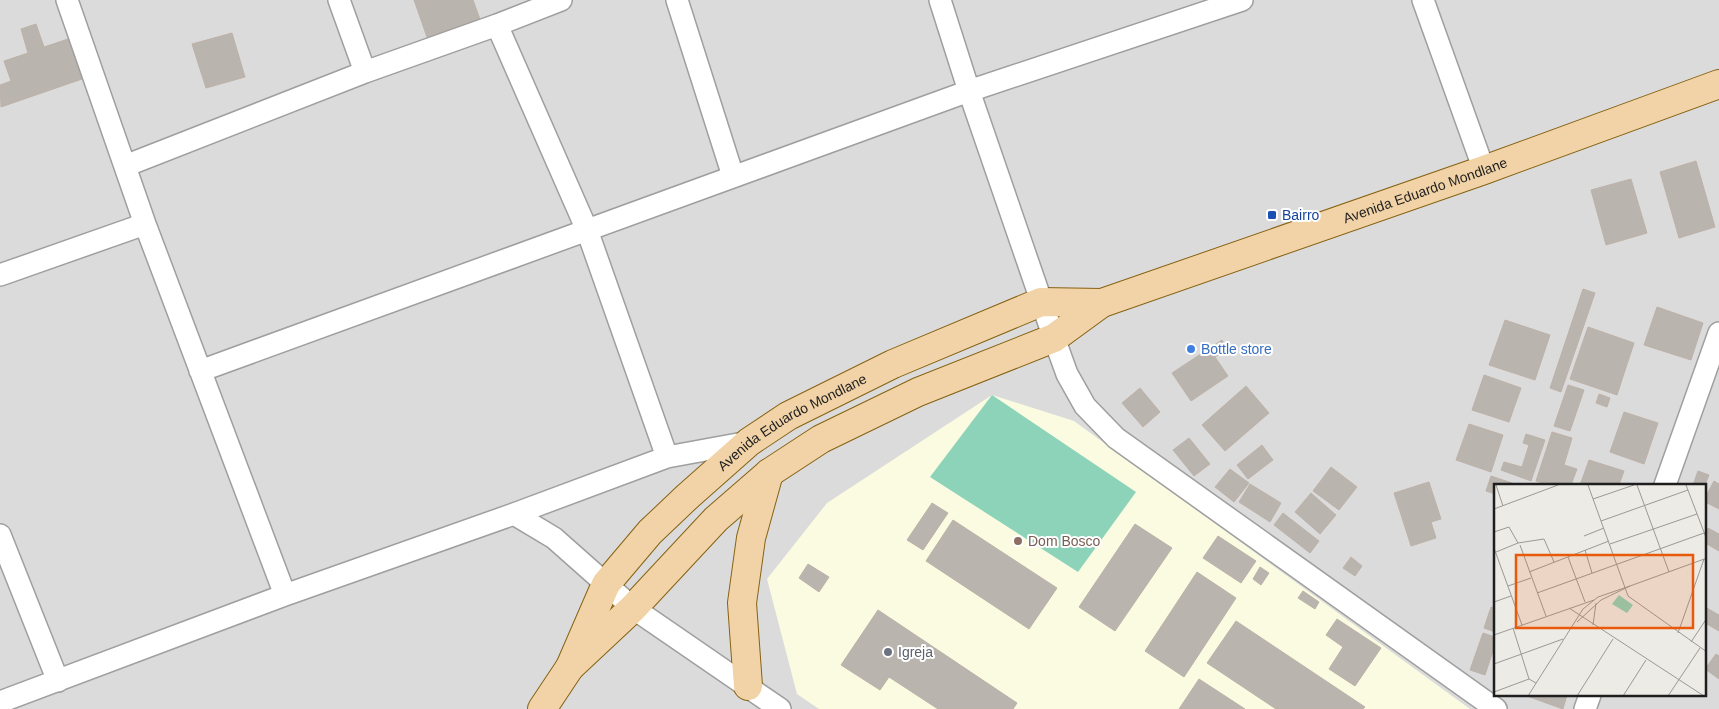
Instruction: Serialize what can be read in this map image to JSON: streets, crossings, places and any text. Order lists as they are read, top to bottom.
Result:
{
  "streets": {
    "main road": ["Avenida Eduardo Mondlane"]
  },
  "places": {
    "transit": ["Bairro"],
    "other": ["Bottle store", "Dom Bosco", "Igreja"]
  }
}
